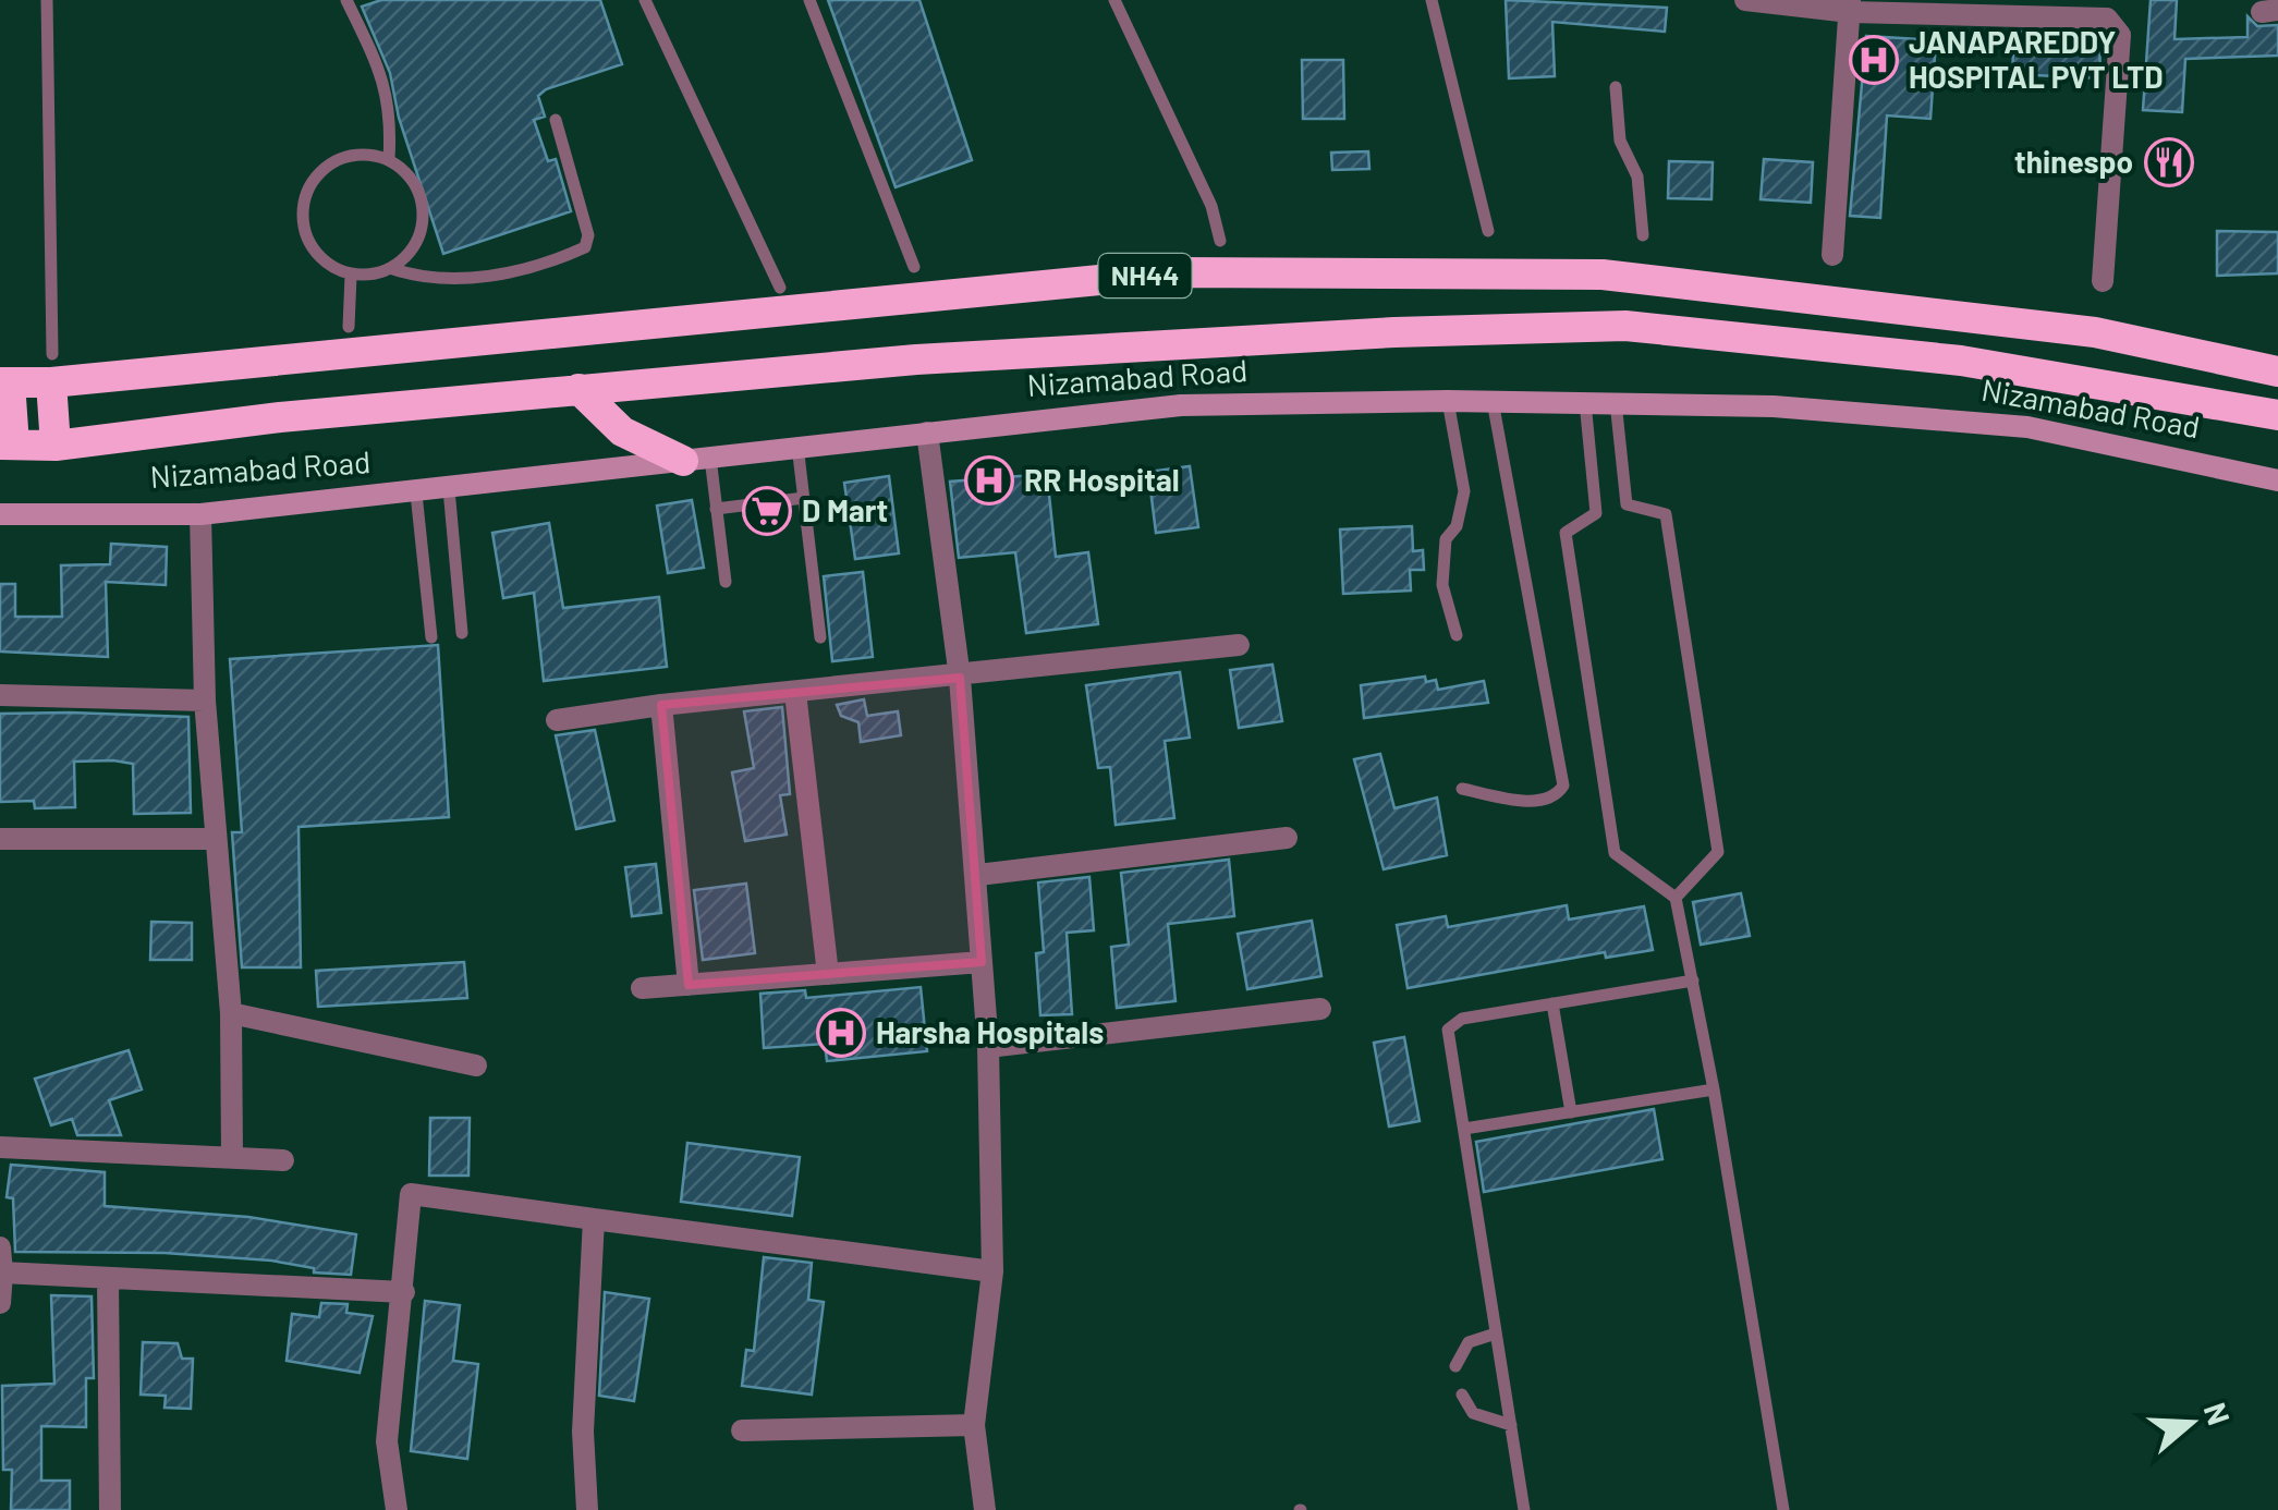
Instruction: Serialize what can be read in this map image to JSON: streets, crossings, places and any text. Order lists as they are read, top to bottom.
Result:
{
  "streets": {
    "highway": ["NH44", "Nizamabad Road"]
  },
  "places": {
    "hospital": ["JANAPAREDDY HOSPITAL PVT LTD", "RR Hospital", "Harsha Hospitals"],
    "restaurant": ["thinespo"],
    "supermarket": ["D Mart"]
  },
  "north": "right"
}
